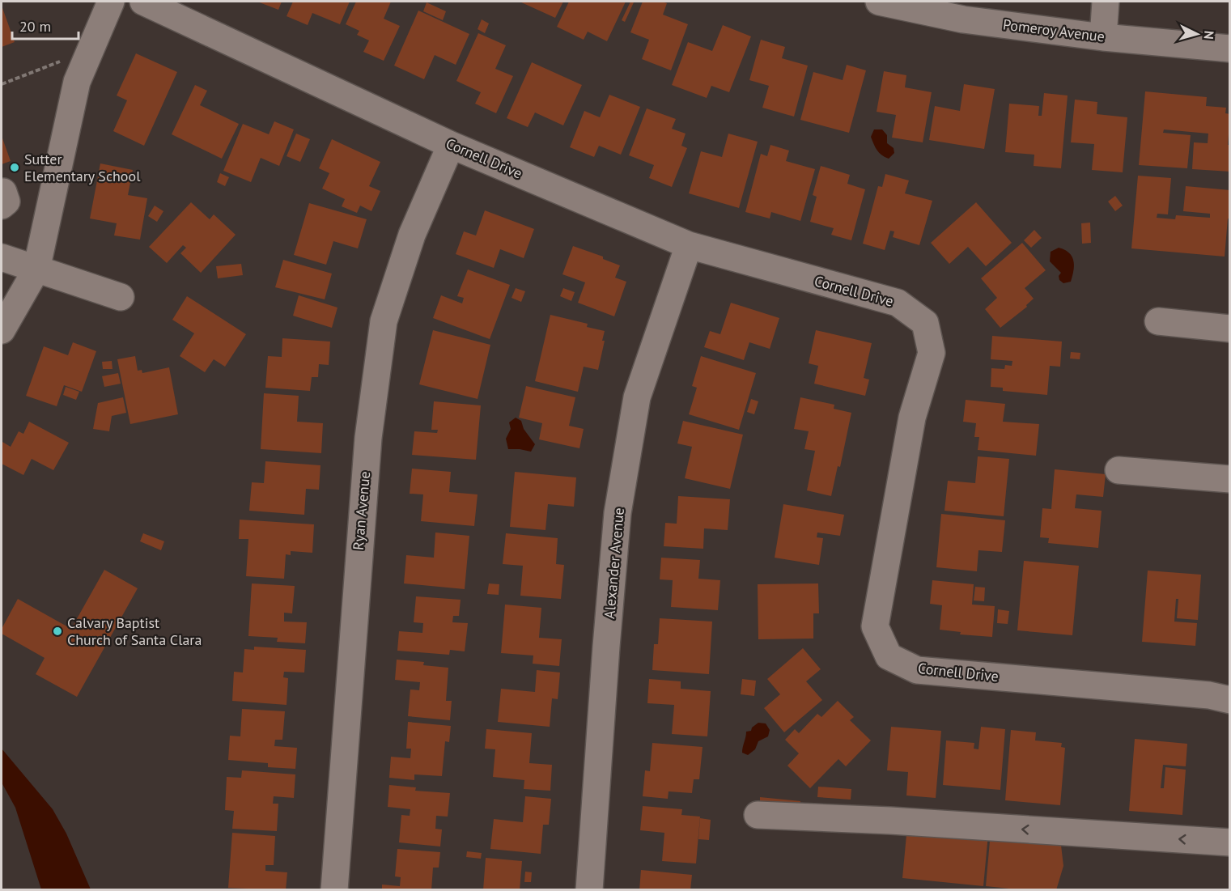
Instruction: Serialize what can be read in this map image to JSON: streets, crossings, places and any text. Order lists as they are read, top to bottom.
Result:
{
  "streets": {
    "street": [
      "Pomeroy Avenue",
      "Cornell Drive",
      "Ryan Avenue",
      "Alexander Avenue"
    ]
  },
  "crossings": [
    ["Cornell Drive", "Ryan Avenue"],
    ["Cornell Drive", "Alexander Avenue"]
  ],
  "places": ["Sutter Elementary School", "Calvary Baptist Church of Santa Clara"],
  "scale_bar": "20 m",
  "north": "right"
}
